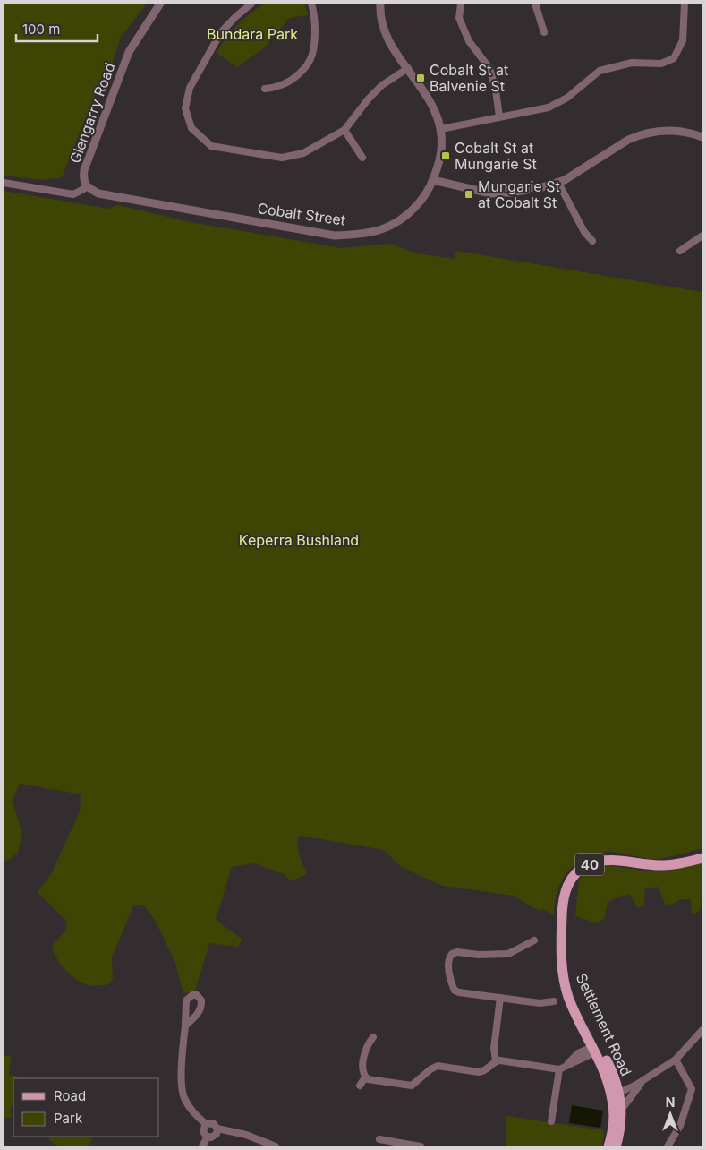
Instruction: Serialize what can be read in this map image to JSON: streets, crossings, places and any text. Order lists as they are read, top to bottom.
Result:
{
  "streets": {
    "main road": ["40", "Settlement Road"],
    "street": ["Glengarry Road", "Cobalt Street"]
  },
  "crossings": [
    ["Glengarry Road", "Cobalt Street"]
  ],
  "parks": ["Bundara Park", "Keperra Bushland"],
  "places": {
    "transit": ["Cobalt St at Balvenie St", "Cobalt St at Mungarie St", "Mungarie St at Cobalt St"]
  },
  "legend": ["Road", "Park"],
  "scale_bar": "100 m",
  "north": "top"
}
